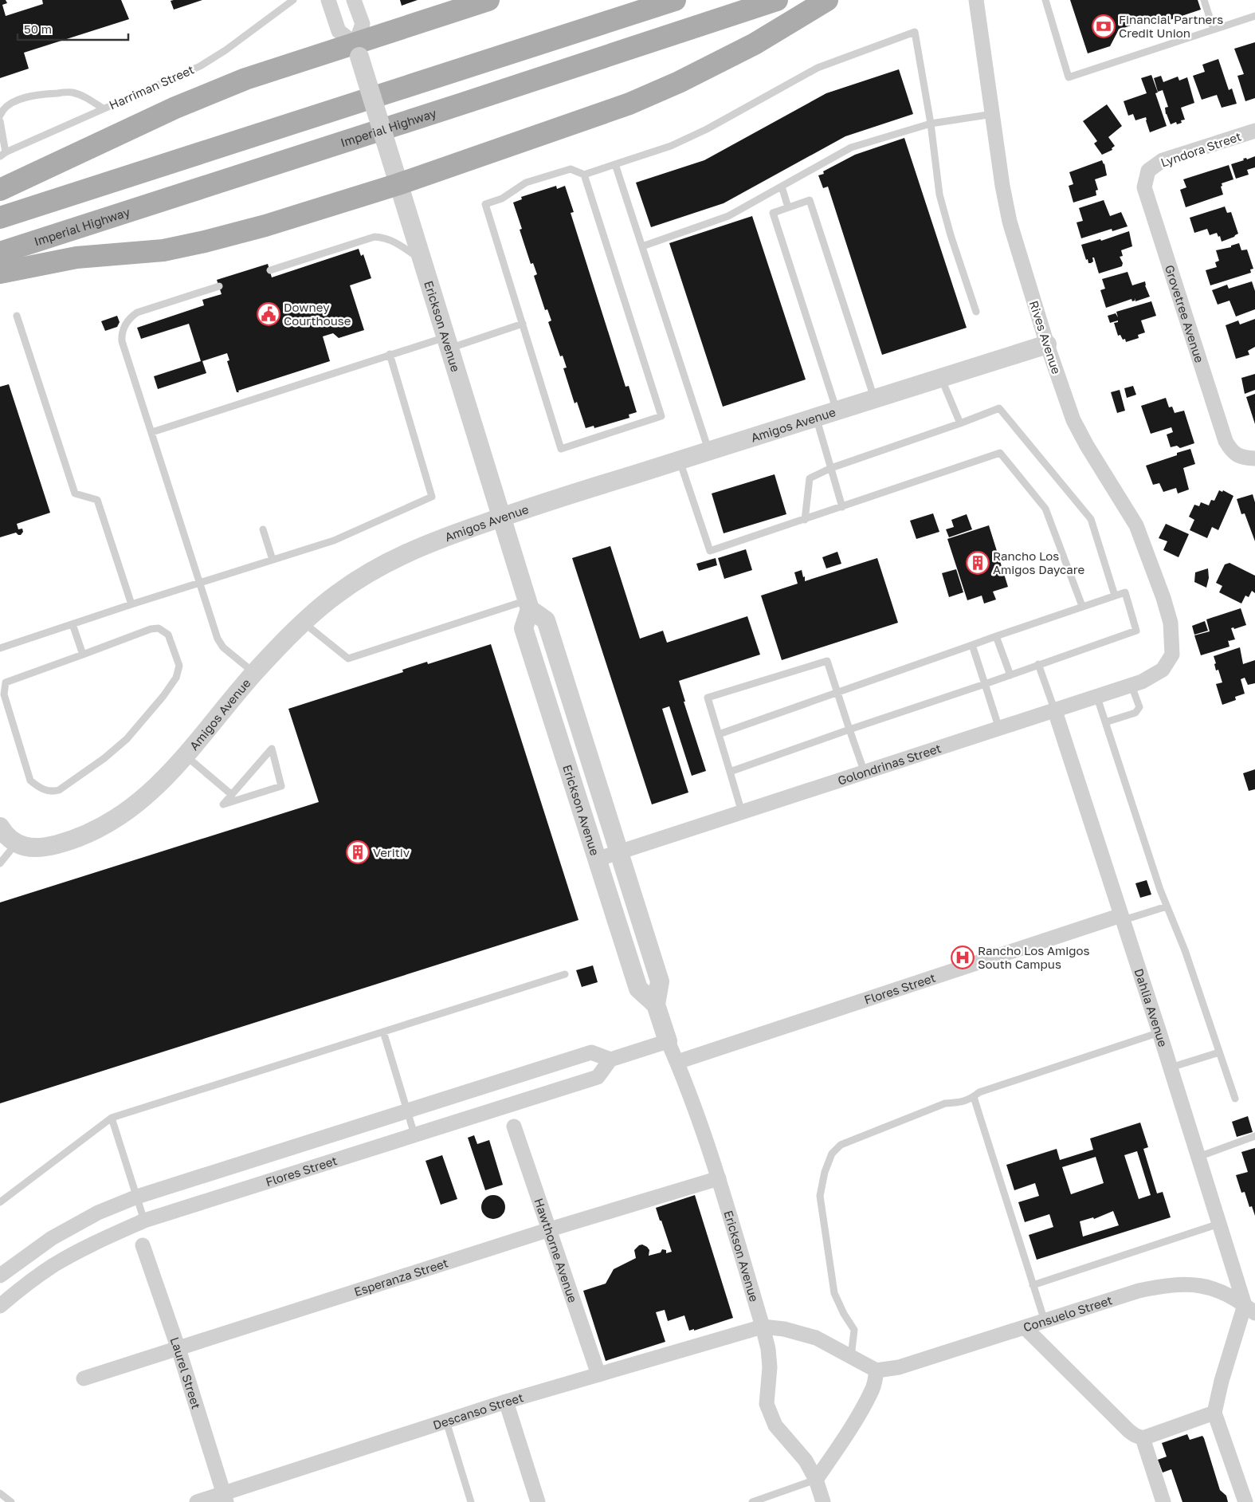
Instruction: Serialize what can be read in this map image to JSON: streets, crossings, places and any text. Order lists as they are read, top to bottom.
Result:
{
  "streets": {
    "main road": ["Imperial Highway"],
    "street": [
      "Lyndora Street",
      "Grovetree Avenue",
      "Erickson Avenue",
      "Rives Avenue",
      "Amigos Avenue",
      "Golondrinas Street",
      "Flores Street",
      "Dahlia Avenue",
      "Hawthorne Avenue",
      "Esperanza Street",
      "Consuelo Street",
      "Laurel Street",
      "Descanso Street"
    ],
    "lane": ["Harriman Street"]
  },
  "crossings": [
    ["Lyndora Street", "Grovetree Avenue"],
    ["Erickson Avenue", "Amigos Avenue"],
    ["Erickson Avenue", "Golondrinas Street"],
    ["Erickson Avenue", "Flores Street"],
    ["Erickson Avenue", "Esperanza Street"],
    ["Erickson Avenue", "Descanso Street"],
    ["Rives Avenue", "Amigos Avenue"],
    ["Rives Avenue", "Golondrinas Street"],
    ["Golondrinas Street", "Dahlia Avenue"],
    ["Flores Street", "Dahlia Avenue"],
    ["Dahlia Avenue", "Consuelo Street"],
    ["Hawthorne Avenue", "Esperanza Street"],
    ["Hawthorne Avenue", "Descanso Street"],
    ["Esperanza Street", "Laurel Street"],
    ["Laurel Street", "Descanso Street"]
  ],
  "places": {
    "bank": ["Financial Partners Credit Union"],
    "public building": ["Downey Courthouse"],
    "building": ["Rancho Los Amigos Daycare", "Veritiv"],
    "hospital": ["Rancho Los Amigos South Campus"]
  },
  "scale_bar": "50 m"
}
